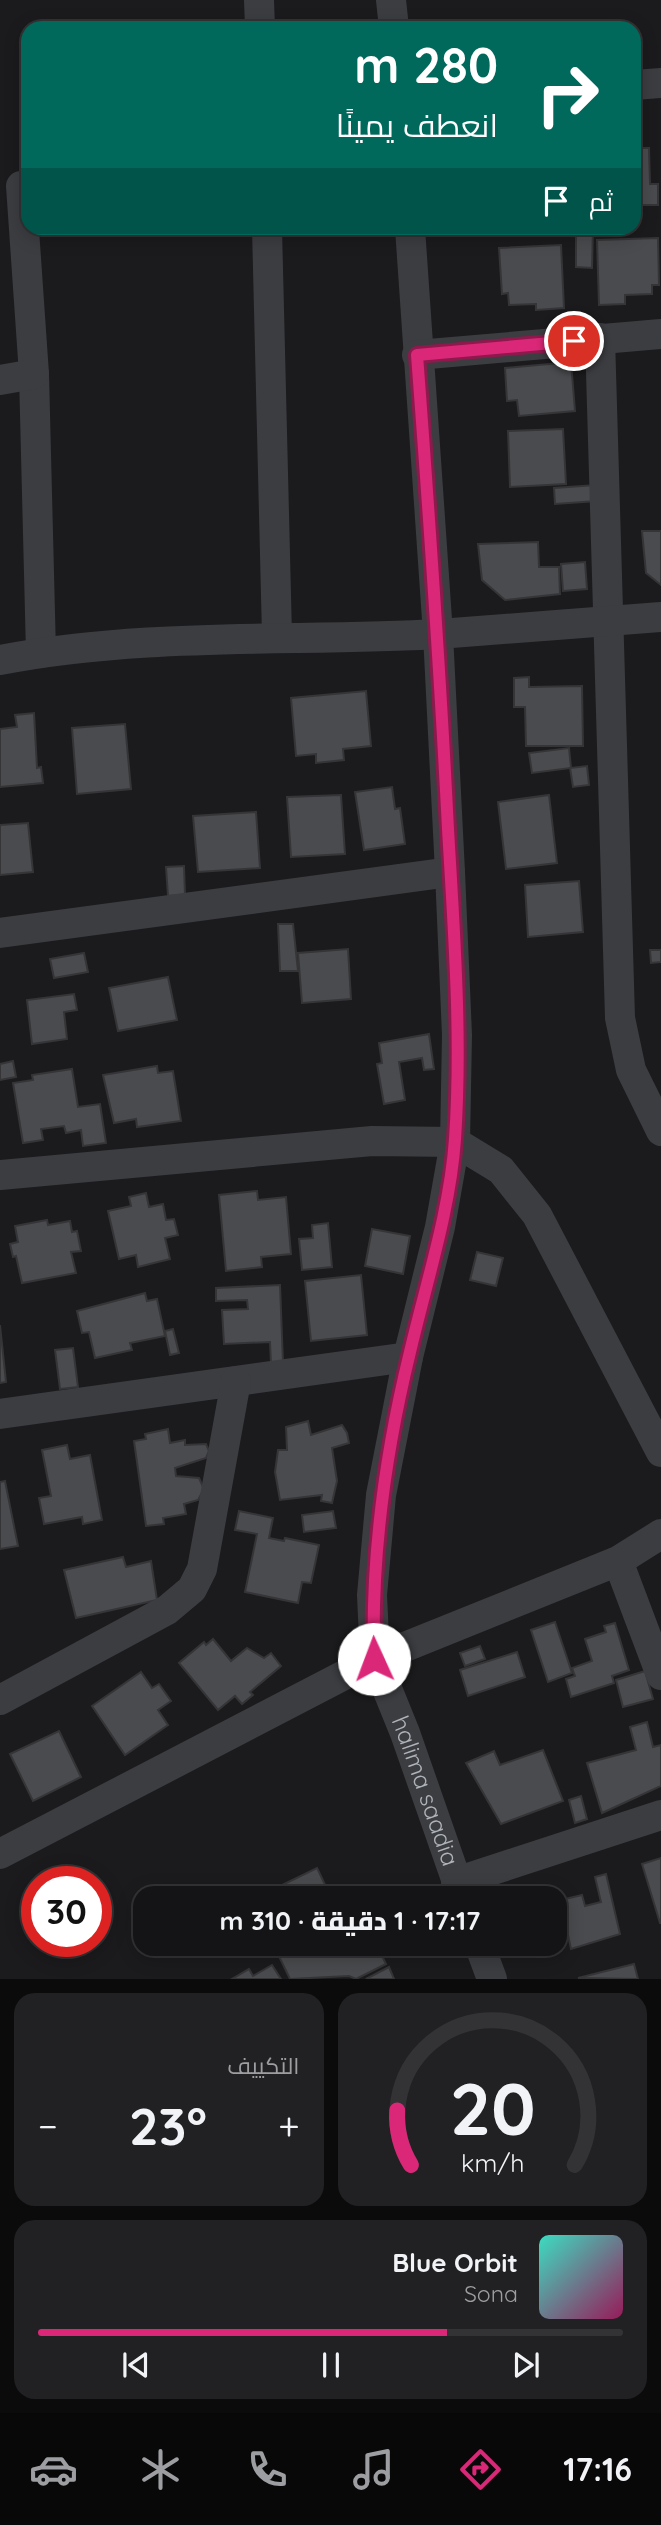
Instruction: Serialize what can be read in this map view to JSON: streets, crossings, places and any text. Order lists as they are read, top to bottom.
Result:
{
  "streets": {
    "street": ["halima saadia"]
  },
  "page": {
    "turn": ["280 m", "انعطف يمينًا"],
    "then": "ثم",
    "limit": "30",
    "trip": "17:17 · 1 دقيقة · 310 m",
    "tile": "التكييف",
    "heat": ["−", "23°", "+"],
    "song": ["Blue Orbit", "Sona"],
    "tabs": "17:16",
    "gauge": ["20", "km/h"]
  }
}
